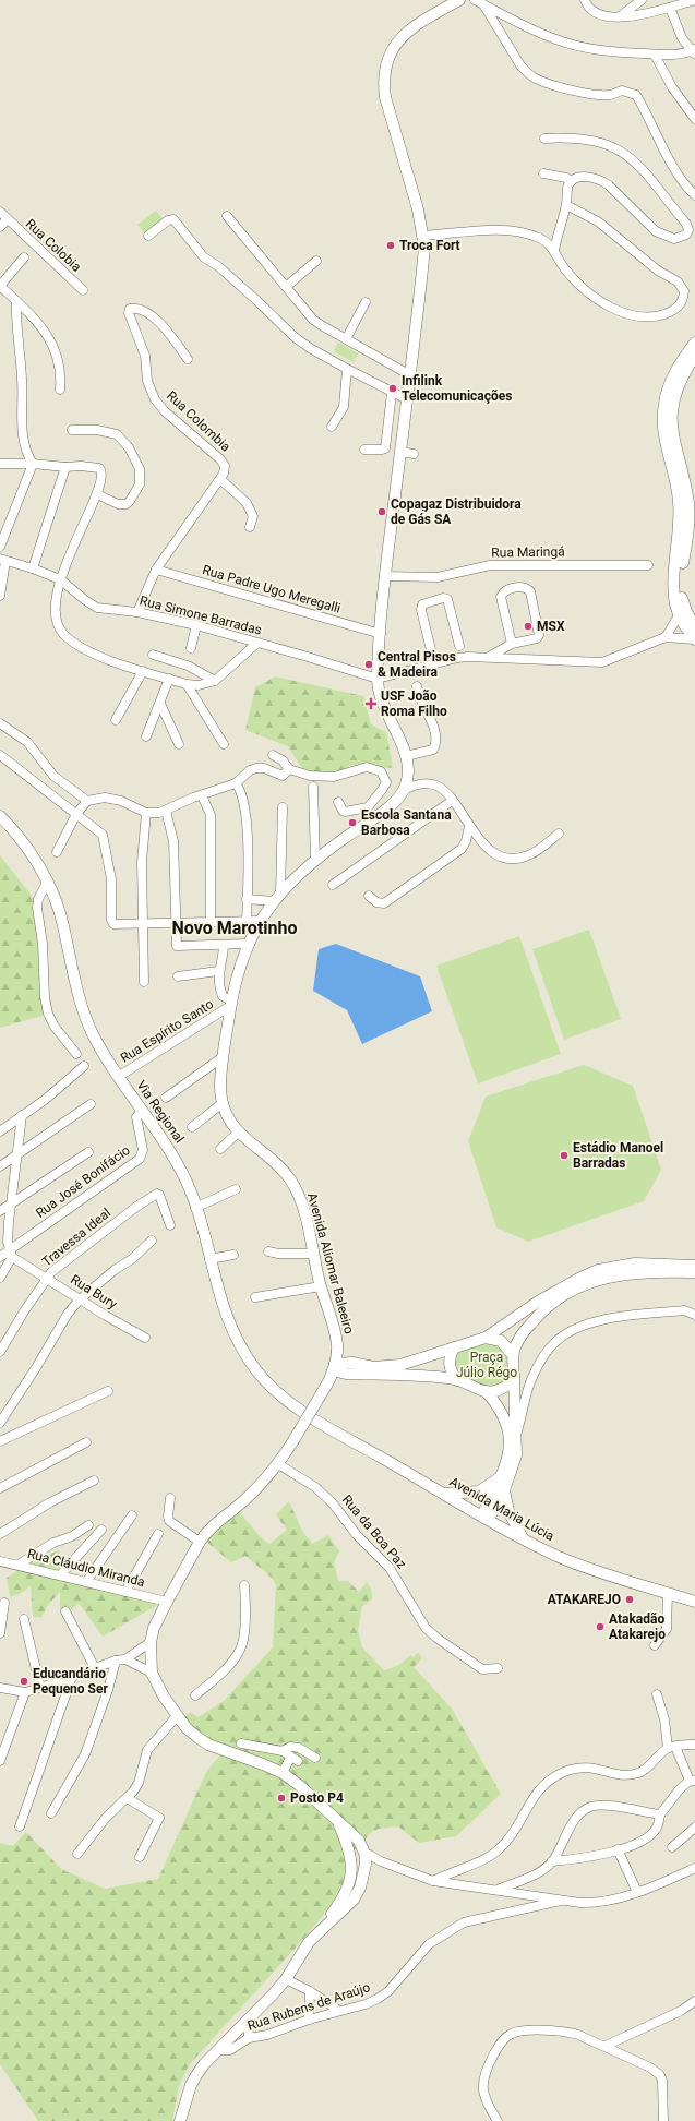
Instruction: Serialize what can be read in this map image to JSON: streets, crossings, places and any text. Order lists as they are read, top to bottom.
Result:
{
  "streets": {
    "main road": ["Via Regional", "Avenida Aliomar Baleeiro", "Avenida Maria Lúcia"],
    "street": [
      "Rua Colobia",
      "Rua Colombia",
      "Rua Maringá",
      "Rua Padre Ugo Meregalli",
      "Rua Simone Barradas",
      "Rua Espírito Santo",
      "Rua José Bonifácio",
      "Travessa Ideal",
      "Rua Bury",
      "Rua da Boa Paz",
      "Rua Cláudio Miranda",
      "Rua Rubens de Araújo"
    ]
  },
  "crossings": [
    ["Rua Espírito Santo", "Via Regional"],
    ["Rua Espírito Santo", "Avenida Aliomar Baleeiro"],
    ["Via Regional", "Rua José Bonifácio"],
    ["Via Regional", "Avenida Maria Lúcia"],
    ["Rua José Bonifácio", "Rua Bury"],
    ["Travessa Ideal", "Rua Bury"],
    ["Avenida Aliomar Baleeiro", "Rua da Boa Paz"],
    ["Avenida Aliomar Baleeiro", "Rua Cláudio Miranda"],
    ["Avenida Aliomar Baleeiro", "Rua Rubens de Araújo"]
  ],
  "districts": ["Novo Marotinho"],
  "parks": ["Praça Júlio Régo"],
  "places": {
    "other": [
      "Troca Fort",
      "Infilink Telecomunicações",
      "Copagaz Distribuidora de Gás SA",
      "MSX",
      "Central Pisos & Madeira",
      "Escola Santana Barbosa",
      "Estádio Manoel Barradas",
      "ATAKAREJO",
      "Atakadão Atakarejo",
      "Educandário Pequeno Ser",
      "Posto P4"
    ],
    "health": ["USF João Roma Filho"]
  }
}
